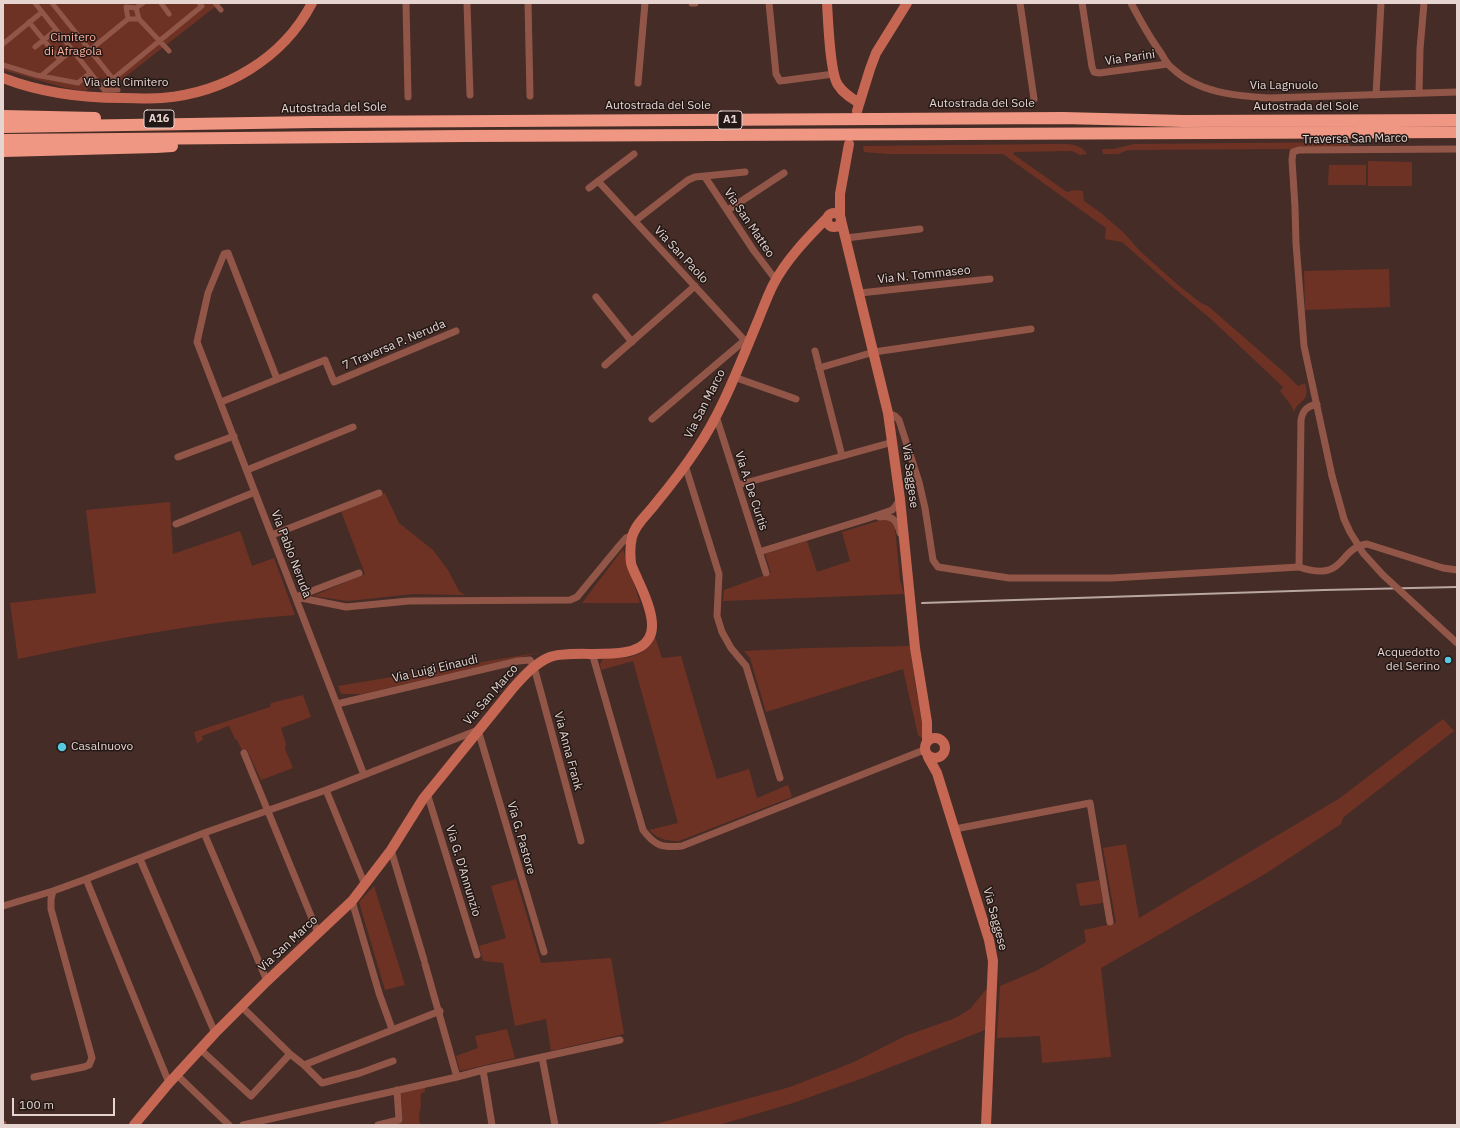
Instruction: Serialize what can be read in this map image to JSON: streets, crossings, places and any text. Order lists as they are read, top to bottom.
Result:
{
  "streets": {
    "highway": ["Autostrada del Sole", "A16", "A1"],
    "main road": ["Via del Cimitero", "Via San Marco", "Via Saggese"],
    "street": [
      "Via Parini",
      "Via Lagnuolo",
      "Traversa San Marco",
      "Via San Matteo",
      "Via San Paolo",
      "Via N. Tommaseo",
      "7 Traversa P. Neruda",
      "Via A. De Curtis",
      "Via Pablo Neruda",
      "Via Luigi Einaudi",
      "Via Anna Frank",
      "Via G. Pastore",
      "Via G. D'Annunzio"
    ]
  },
  "crossings": [
    ["Via Parini", "Via Lagnuolo"],
    ["Autostrada del Sole", "A16"],
    ["Via San Matteo", "Via San Marco"],
    ["Via San Paolo", "Via San Marco"],
    ["Via N. Tommaseo", "Via Saggese"],
    ["7 Traversa P. Neruda", "Via Pablo Neruda"],
    ["Via San Marco", "Via Saggese"],
    ["Via San Marco", "Via A. De Curtis"],
    ["Via San Marco", "Via Luigi Einaudi"],
    ["Via San Marco", "Via Anna Frank"],
    ["Via San Marco", "Via G. Pastore"],
    ["Via San Marco", "Via G. D'Annunzio"],
    ["Via Pablo Neruda", "Via Luigi Einaudi"],
    ["Via Luigi Einaudi", "Via Anna Frank"]
  ],
  "parks": ["Cimitero di Afragola"],
  "places": ["Acquedotto del Serino", "Casalnuovo"],
  "scale_bar": "100 m"
}
